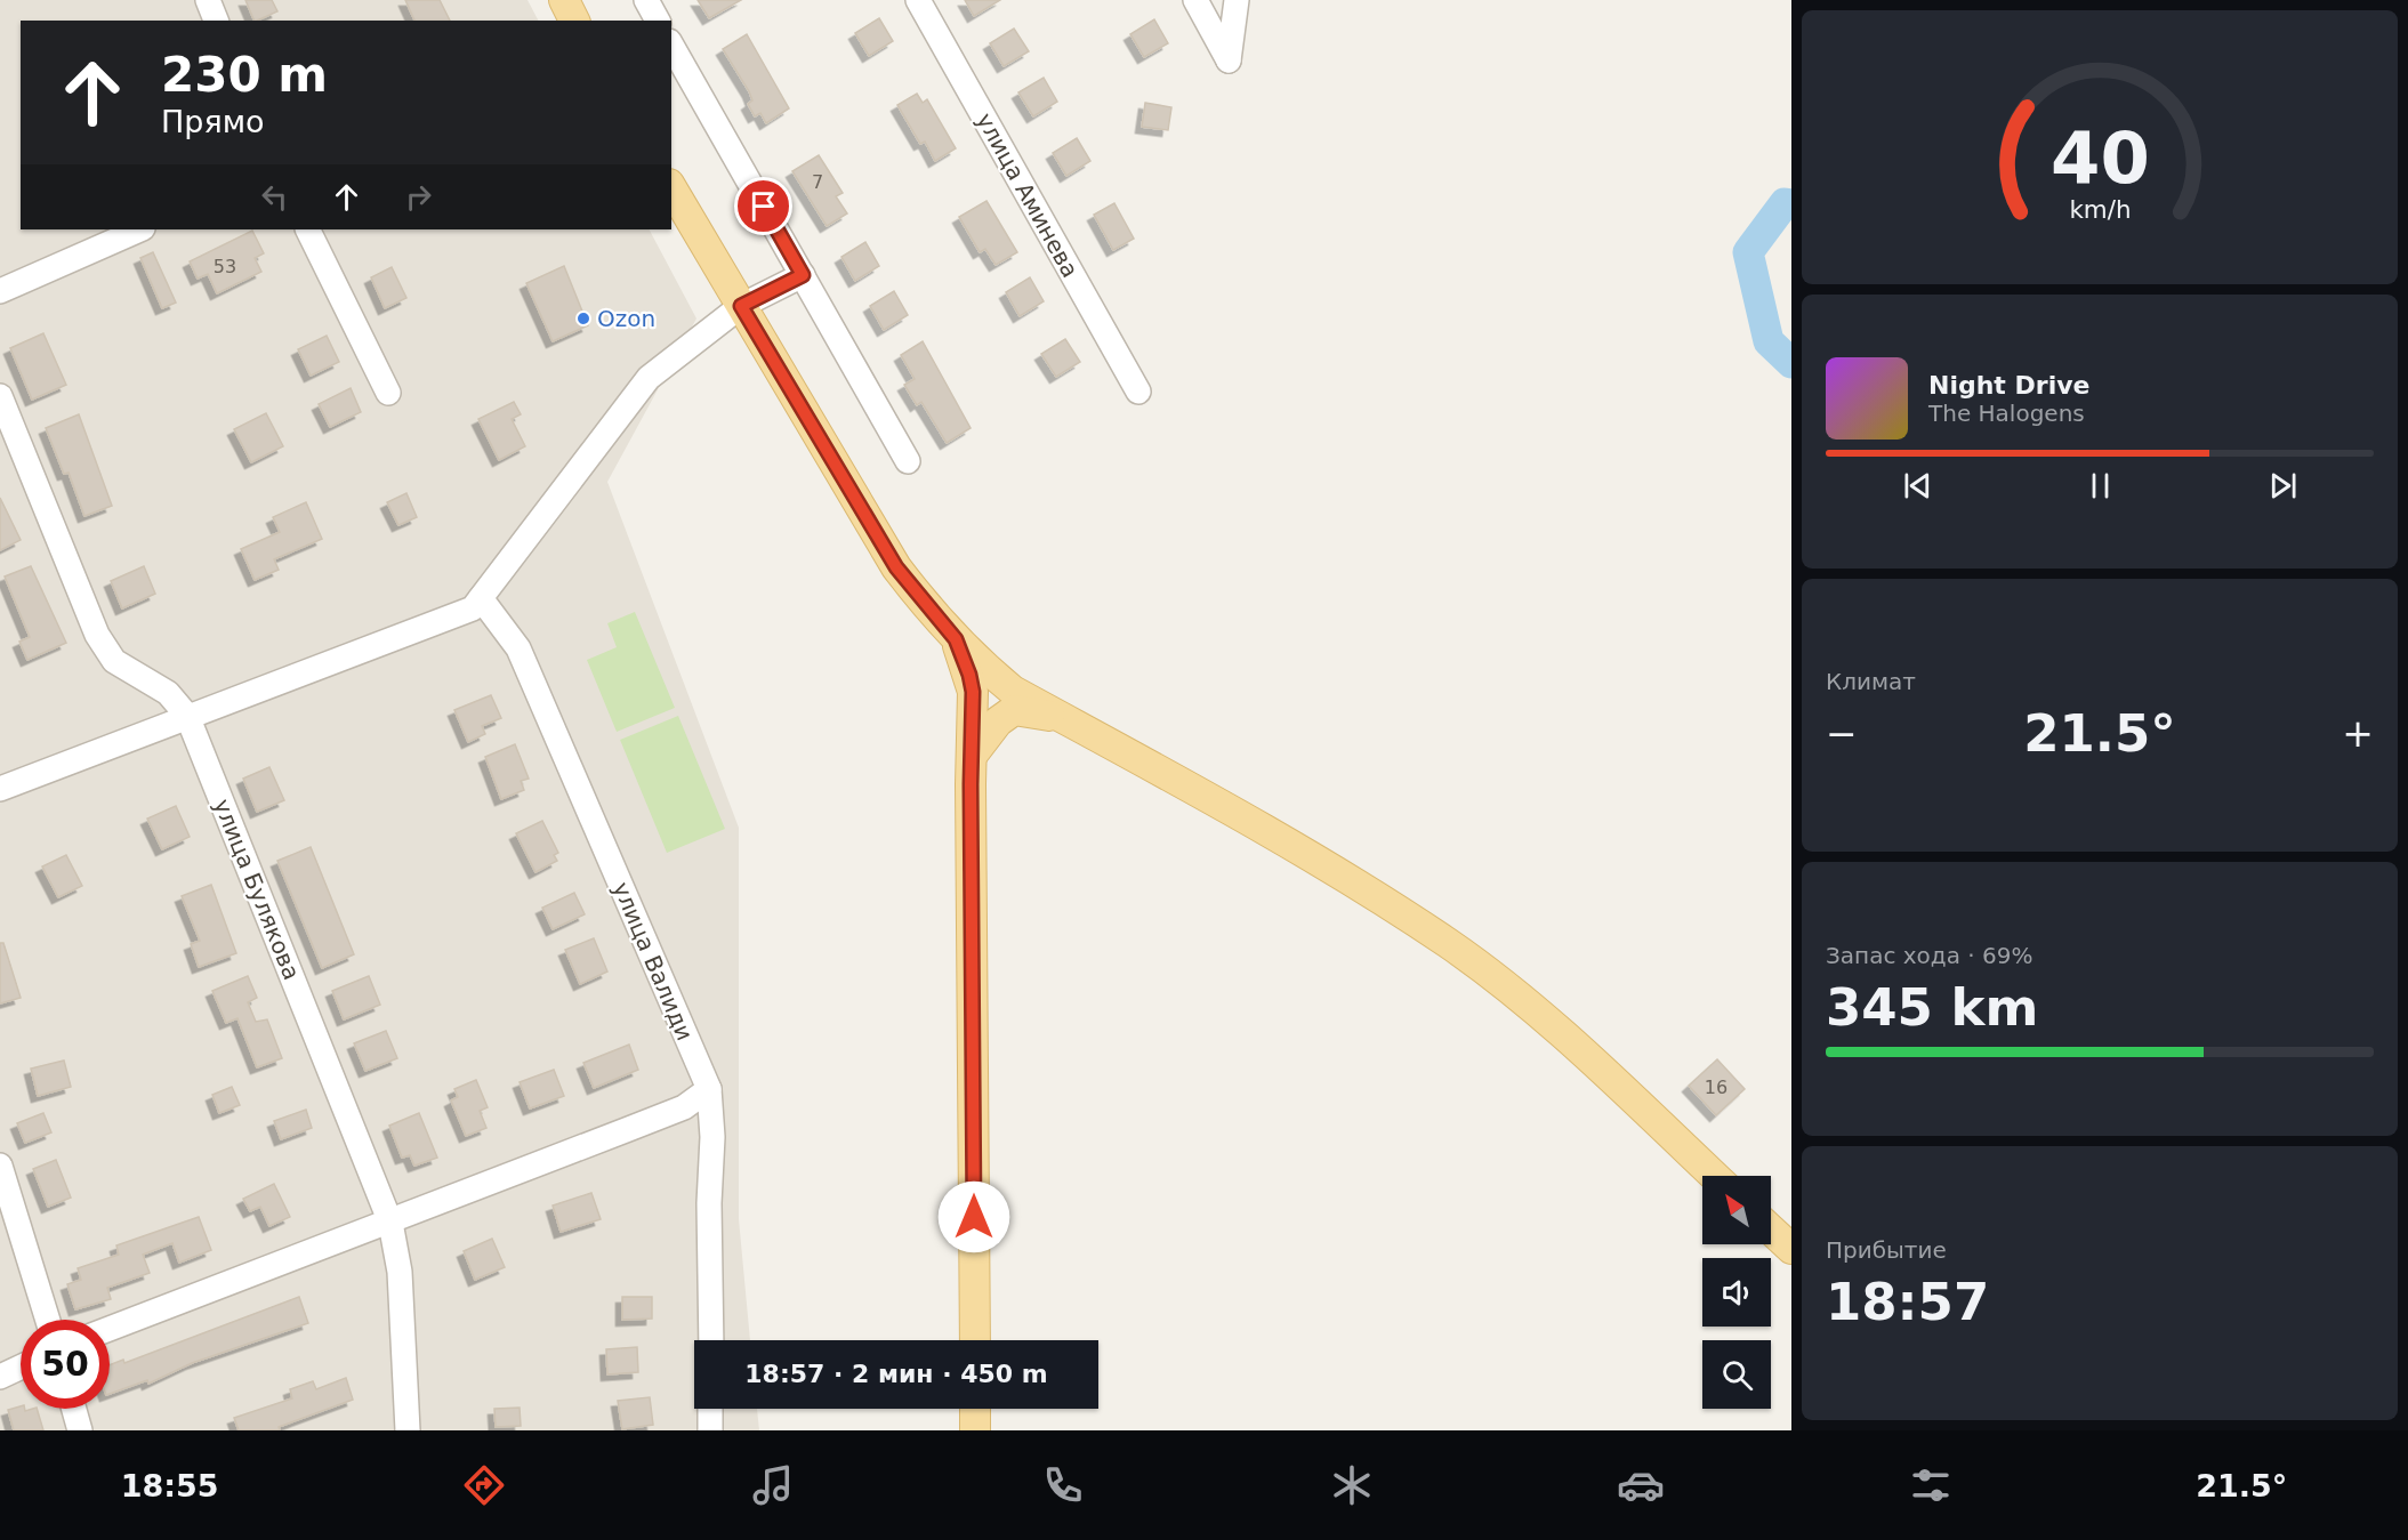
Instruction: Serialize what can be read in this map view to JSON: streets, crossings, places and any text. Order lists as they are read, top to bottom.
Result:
{
  "streets": {
    "street": ["улица Аминева", "улица Булякова", "улица Валиди"]
  },
  "places": ["Ozon"],
  "house_numbers": ["7", "53", "16"],
  "north": "top left",
  "page": {
    "turn": ["230 m", "Прямо"],
    "song": ["Night Drive", "The Halogens"],
    "tile": [
      "Климат",
      ["Запас хода · 69%", "345 km"],
      ["Прибытие", "18:57"]
    ],
    "heat": ["−", "21.5°", "+"],
    "limit": "50",
    "trip": "18:57 · 2 мин · 450 m",
    "tabs": ["18:55", "21.5°"],
    "gauge": ["40", "km/h"]
  }
}
